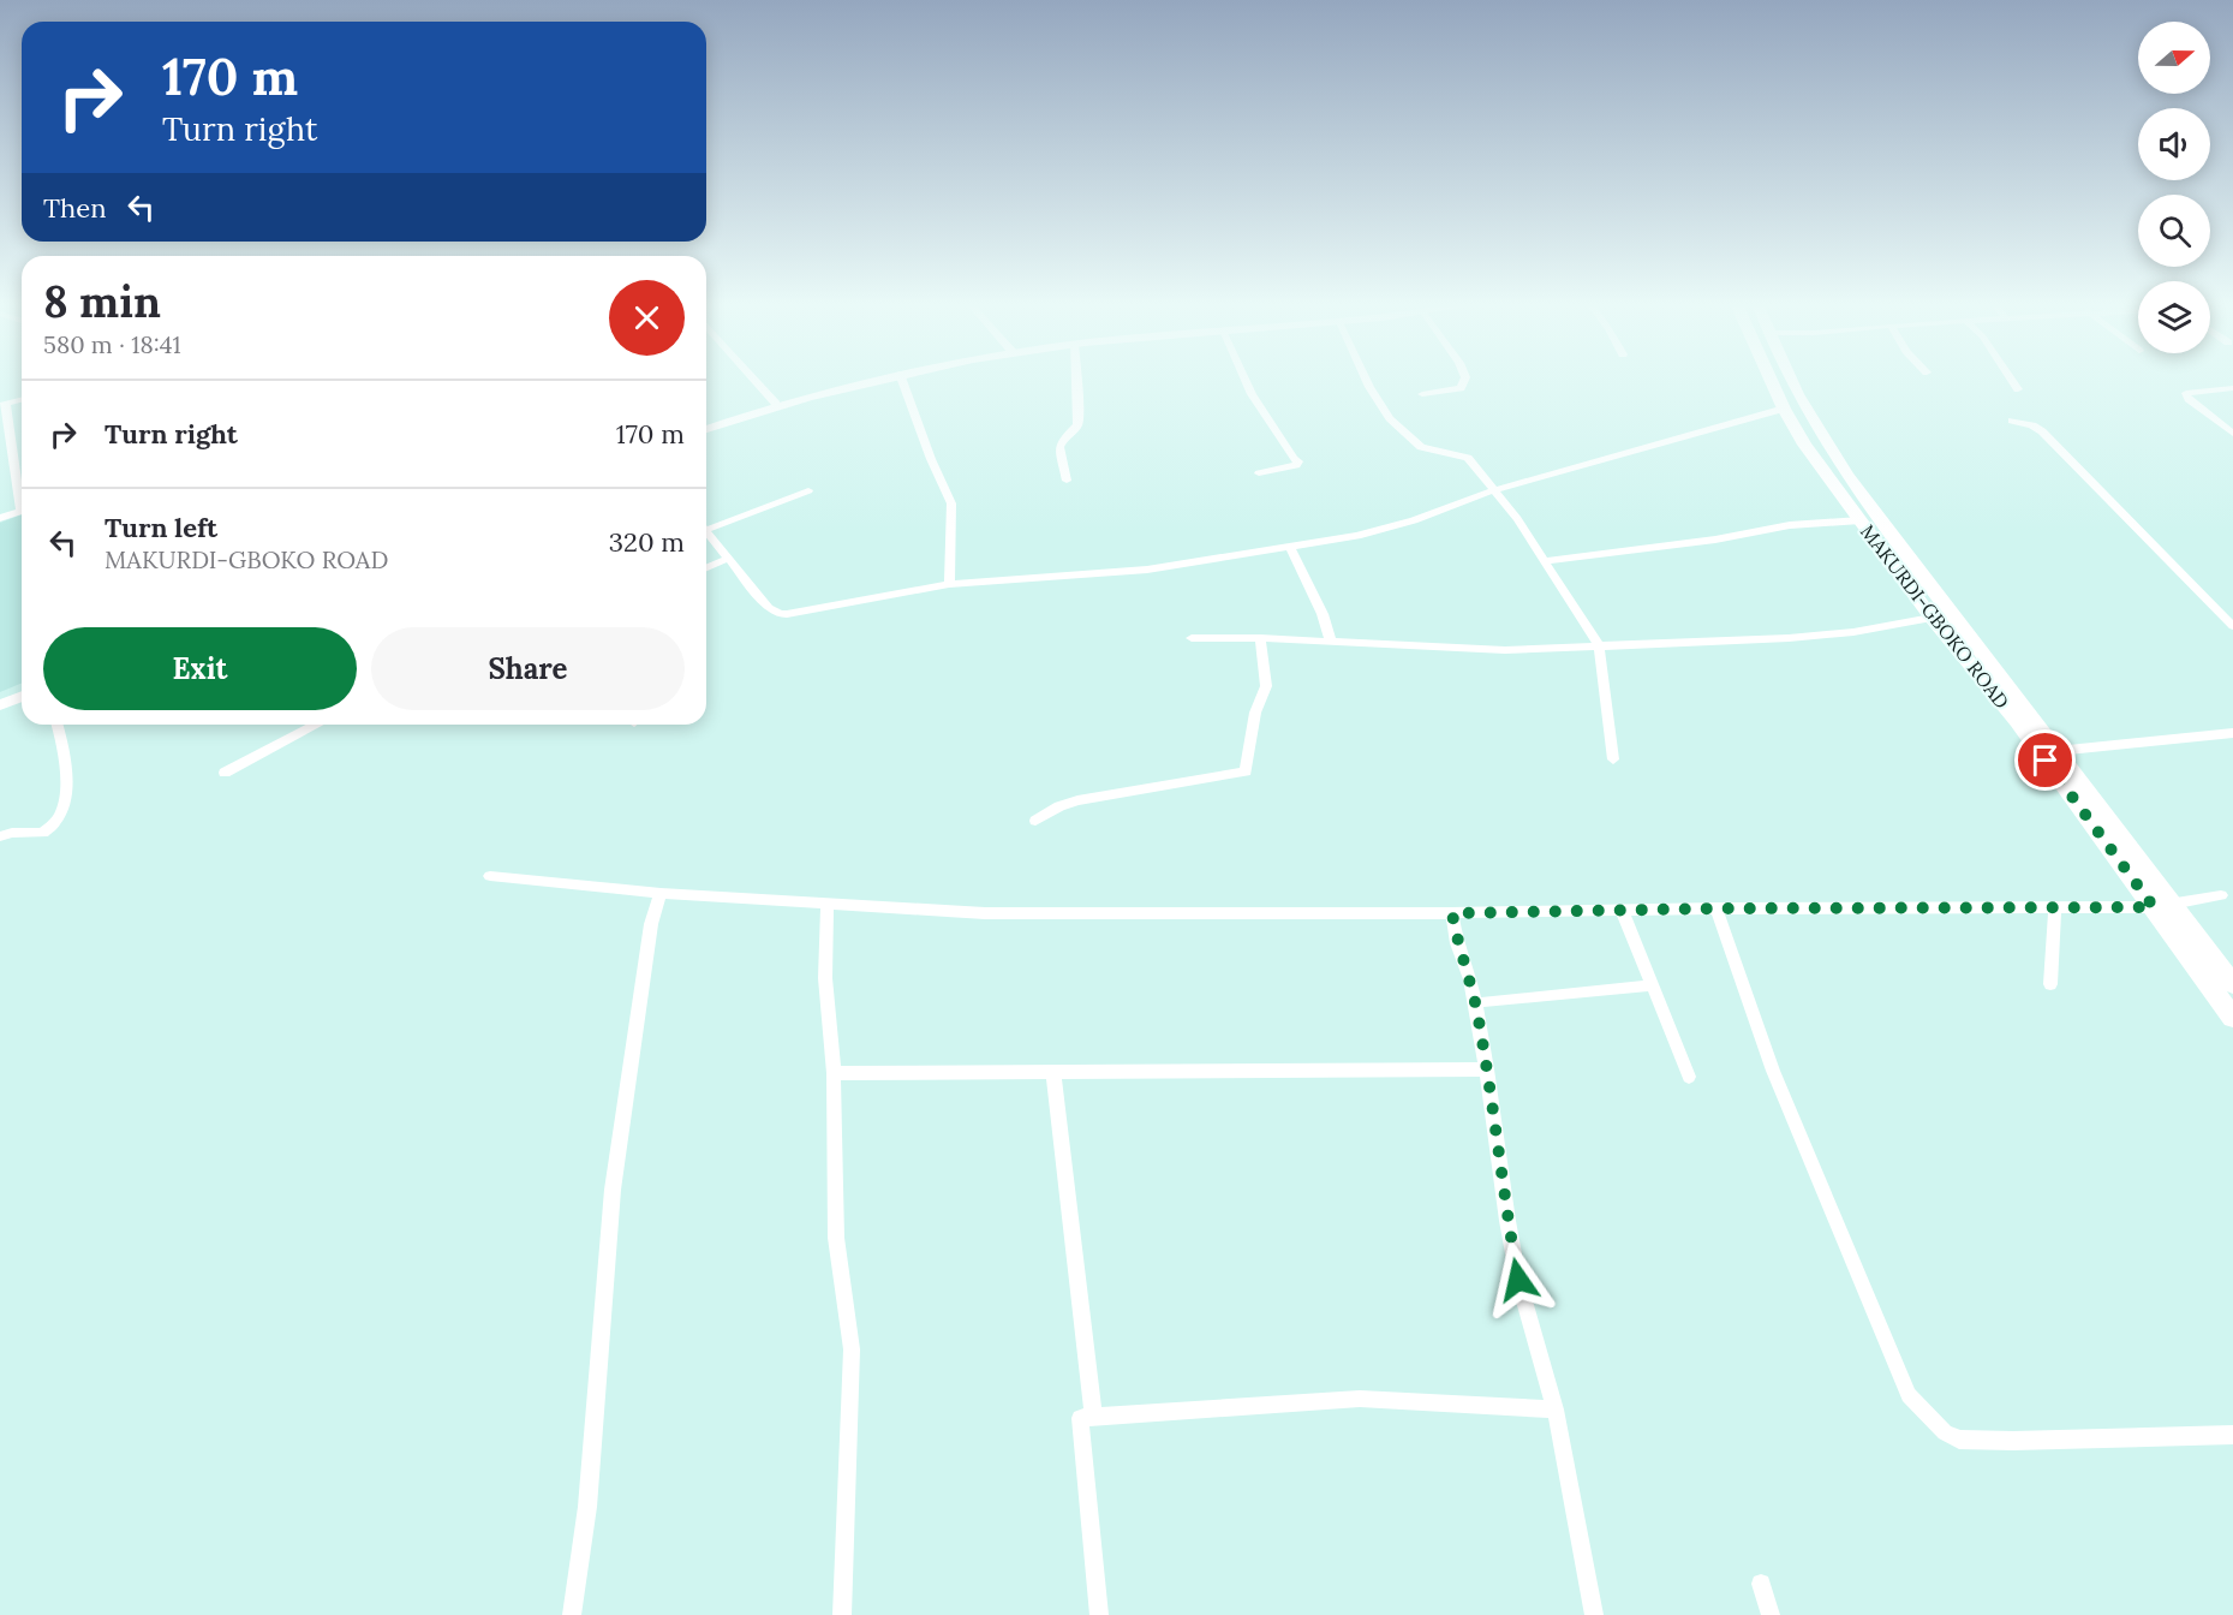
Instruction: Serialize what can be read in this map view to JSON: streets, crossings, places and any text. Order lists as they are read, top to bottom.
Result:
{
  "streets": {
    "main road": ["MAKURDI-GBOKO ROAD"]
  },
  "north": "right",
  "page": {
    "turn": ["170 m", "Turn right"],
    "then": "Then",
    "heading": ["8 min", "580 m · 18:41"],
    "list": [
      {
        "name": "Turn right",
        "value": "170 m"
      },
      {
        "name": "Turn left",
        "note": "MAKURDI-GBOKO ROAD",
        "value": "320 m"
      }
    ],
    "buttons": ["Exit", "Share"]
  }
}
